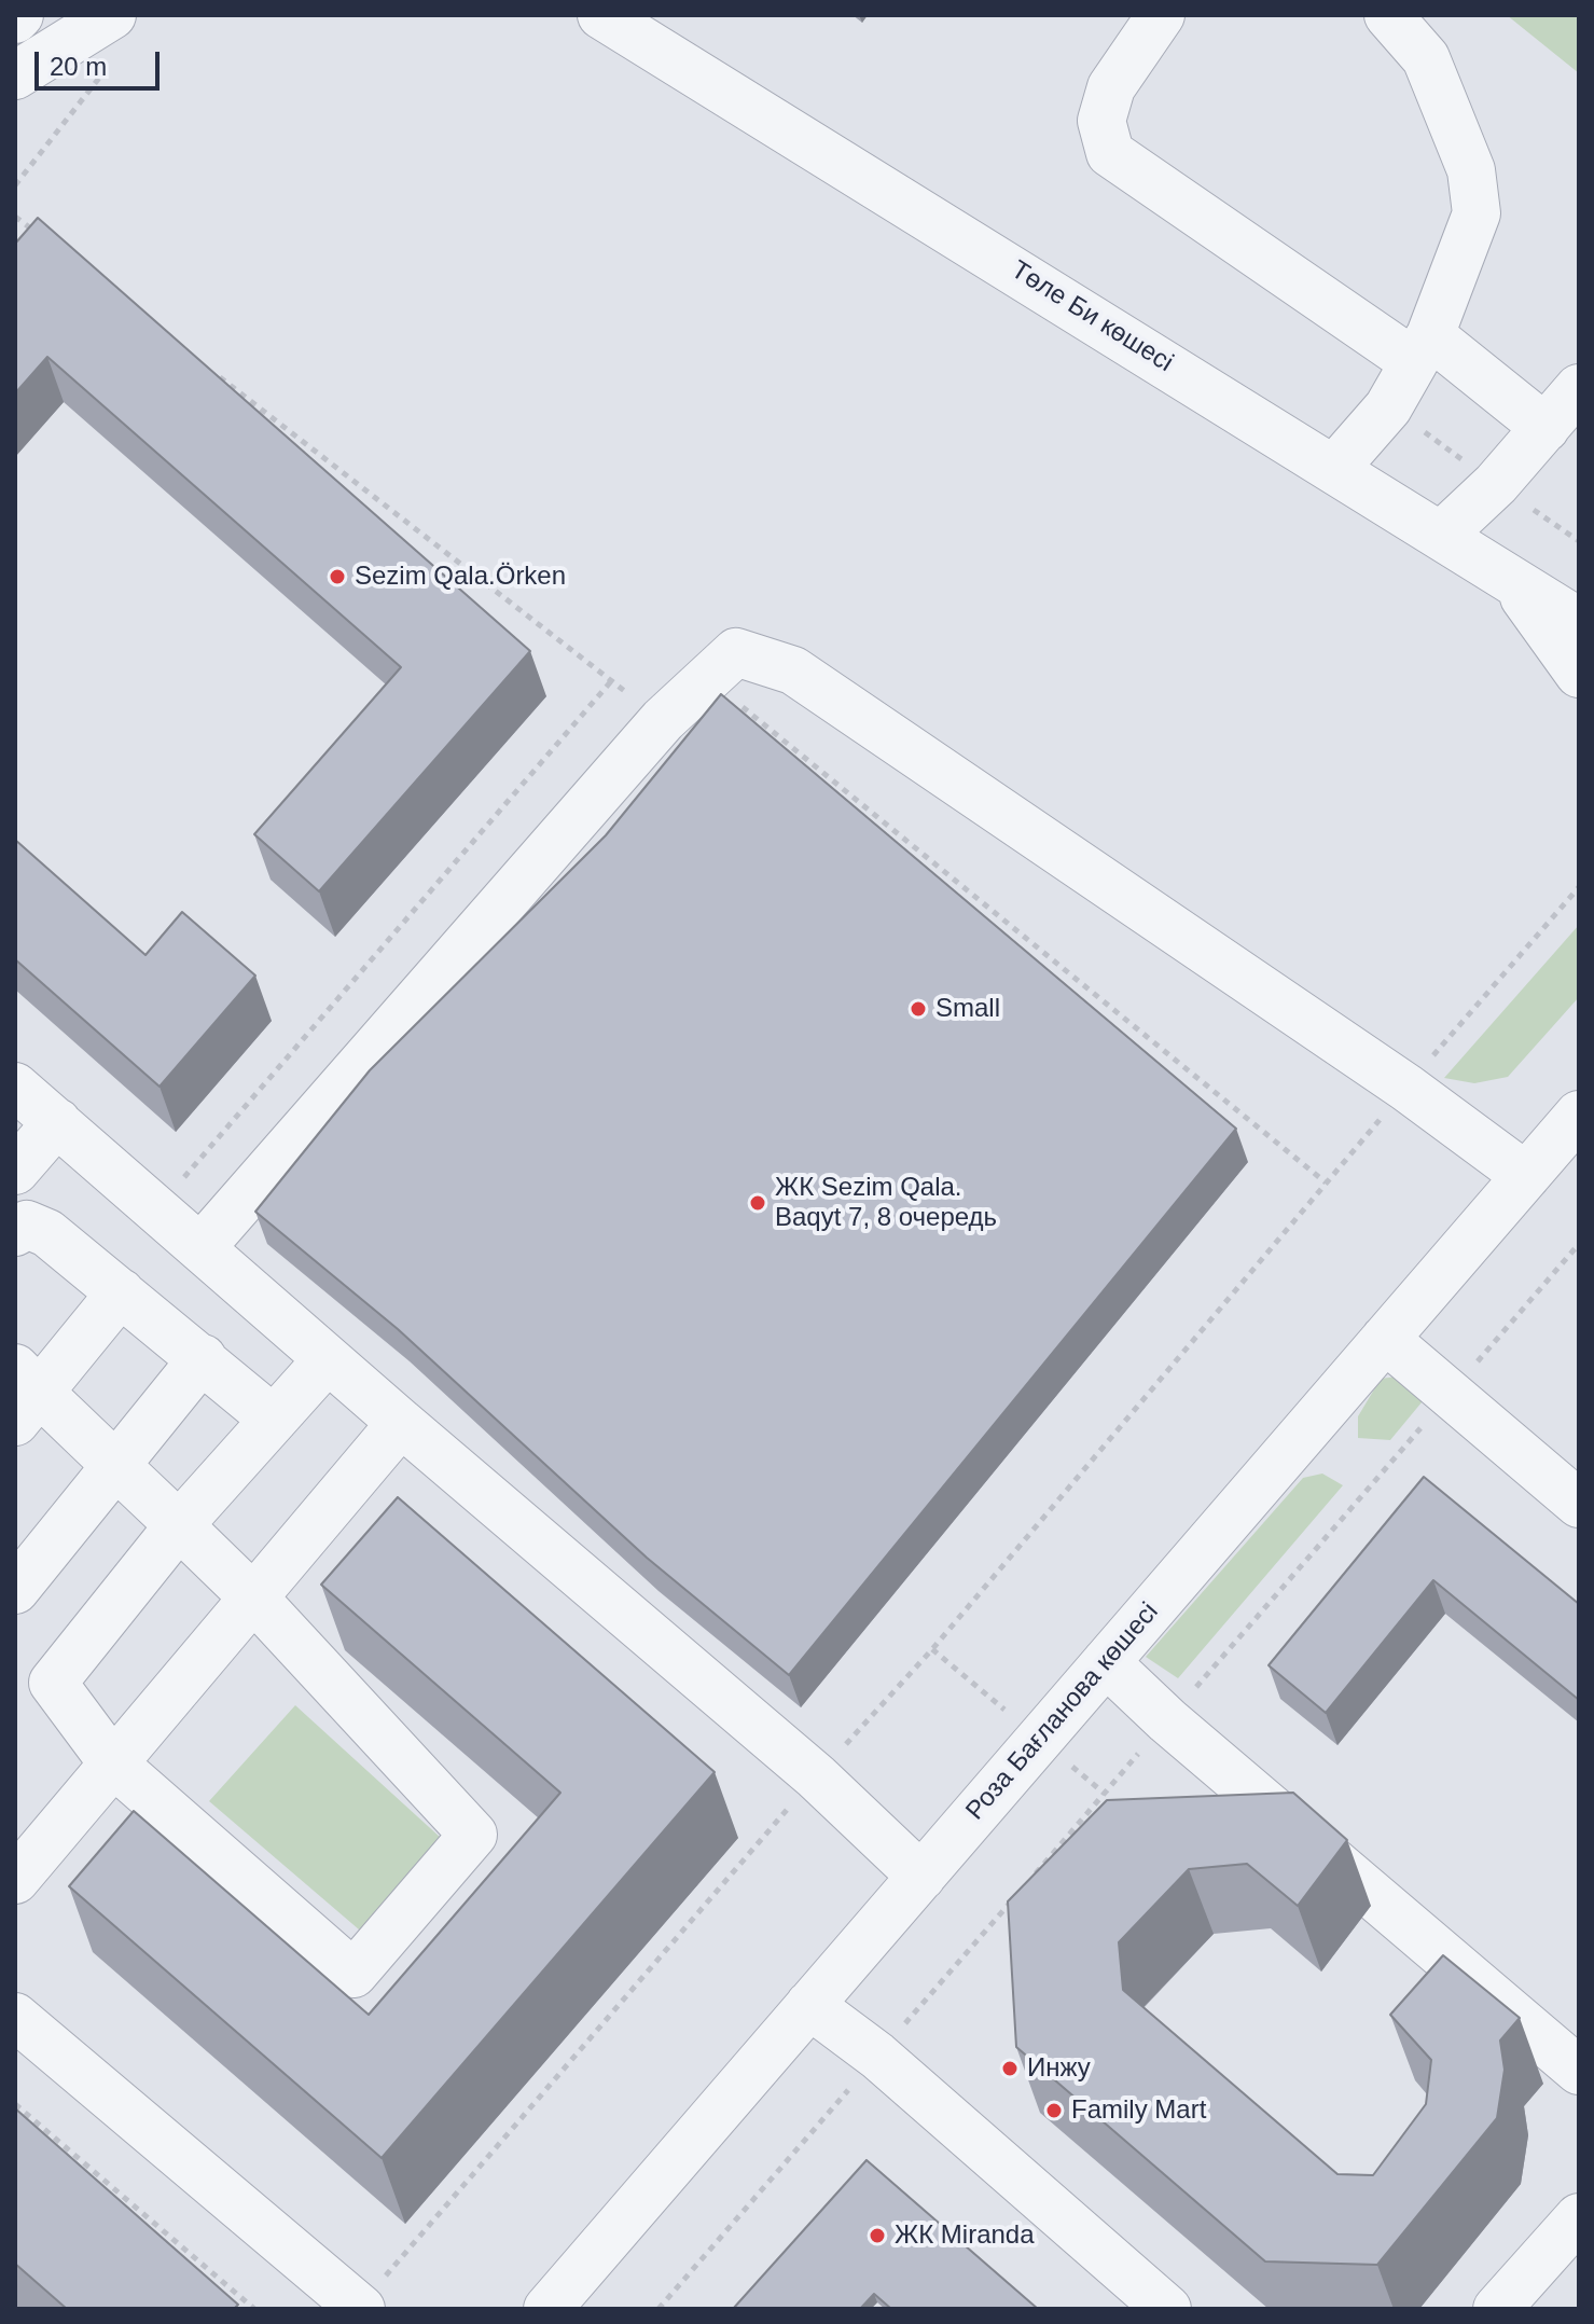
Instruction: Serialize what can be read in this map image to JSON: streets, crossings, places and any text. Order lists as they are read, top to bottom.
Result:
{
  "streets": {
    "street": ["Төле Би көшесі", "Роза Бағланова көшесі"]
  },
  "places": [
    "Sezim Qala.Örken",
    "Small",
    "ЖК Sezim Qala. Baqyt 7, 8 очередь",
    "Инжу",
    "Family Mart",
    "ЖК Miranda"
  ],
  "scale_bar": "20 m"
}
